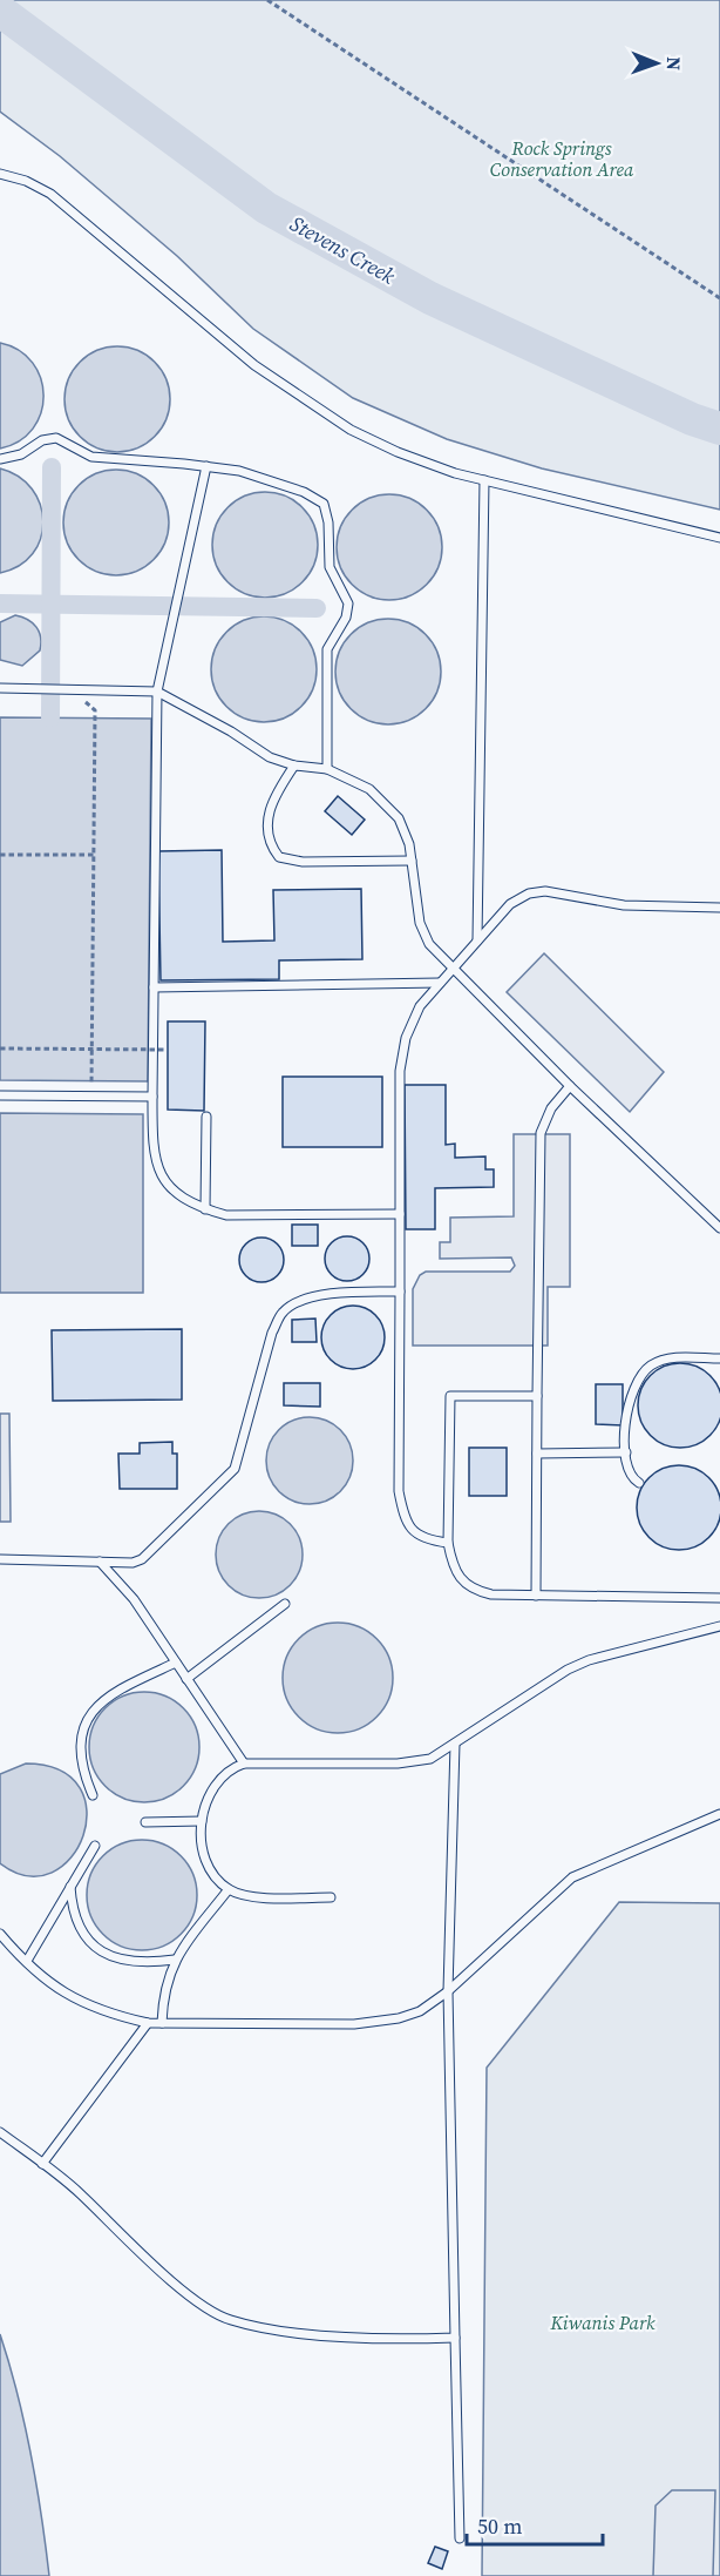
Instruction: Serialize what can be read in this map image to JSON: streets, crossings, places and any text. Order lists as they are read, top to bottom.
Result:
{
  "water": ["Stevens Creek"],
  "parks": ["Rock Springs Conservation Area", "Kiwanis Park"],
  "scale_bar": "50 m",
  "north": "right"
}
